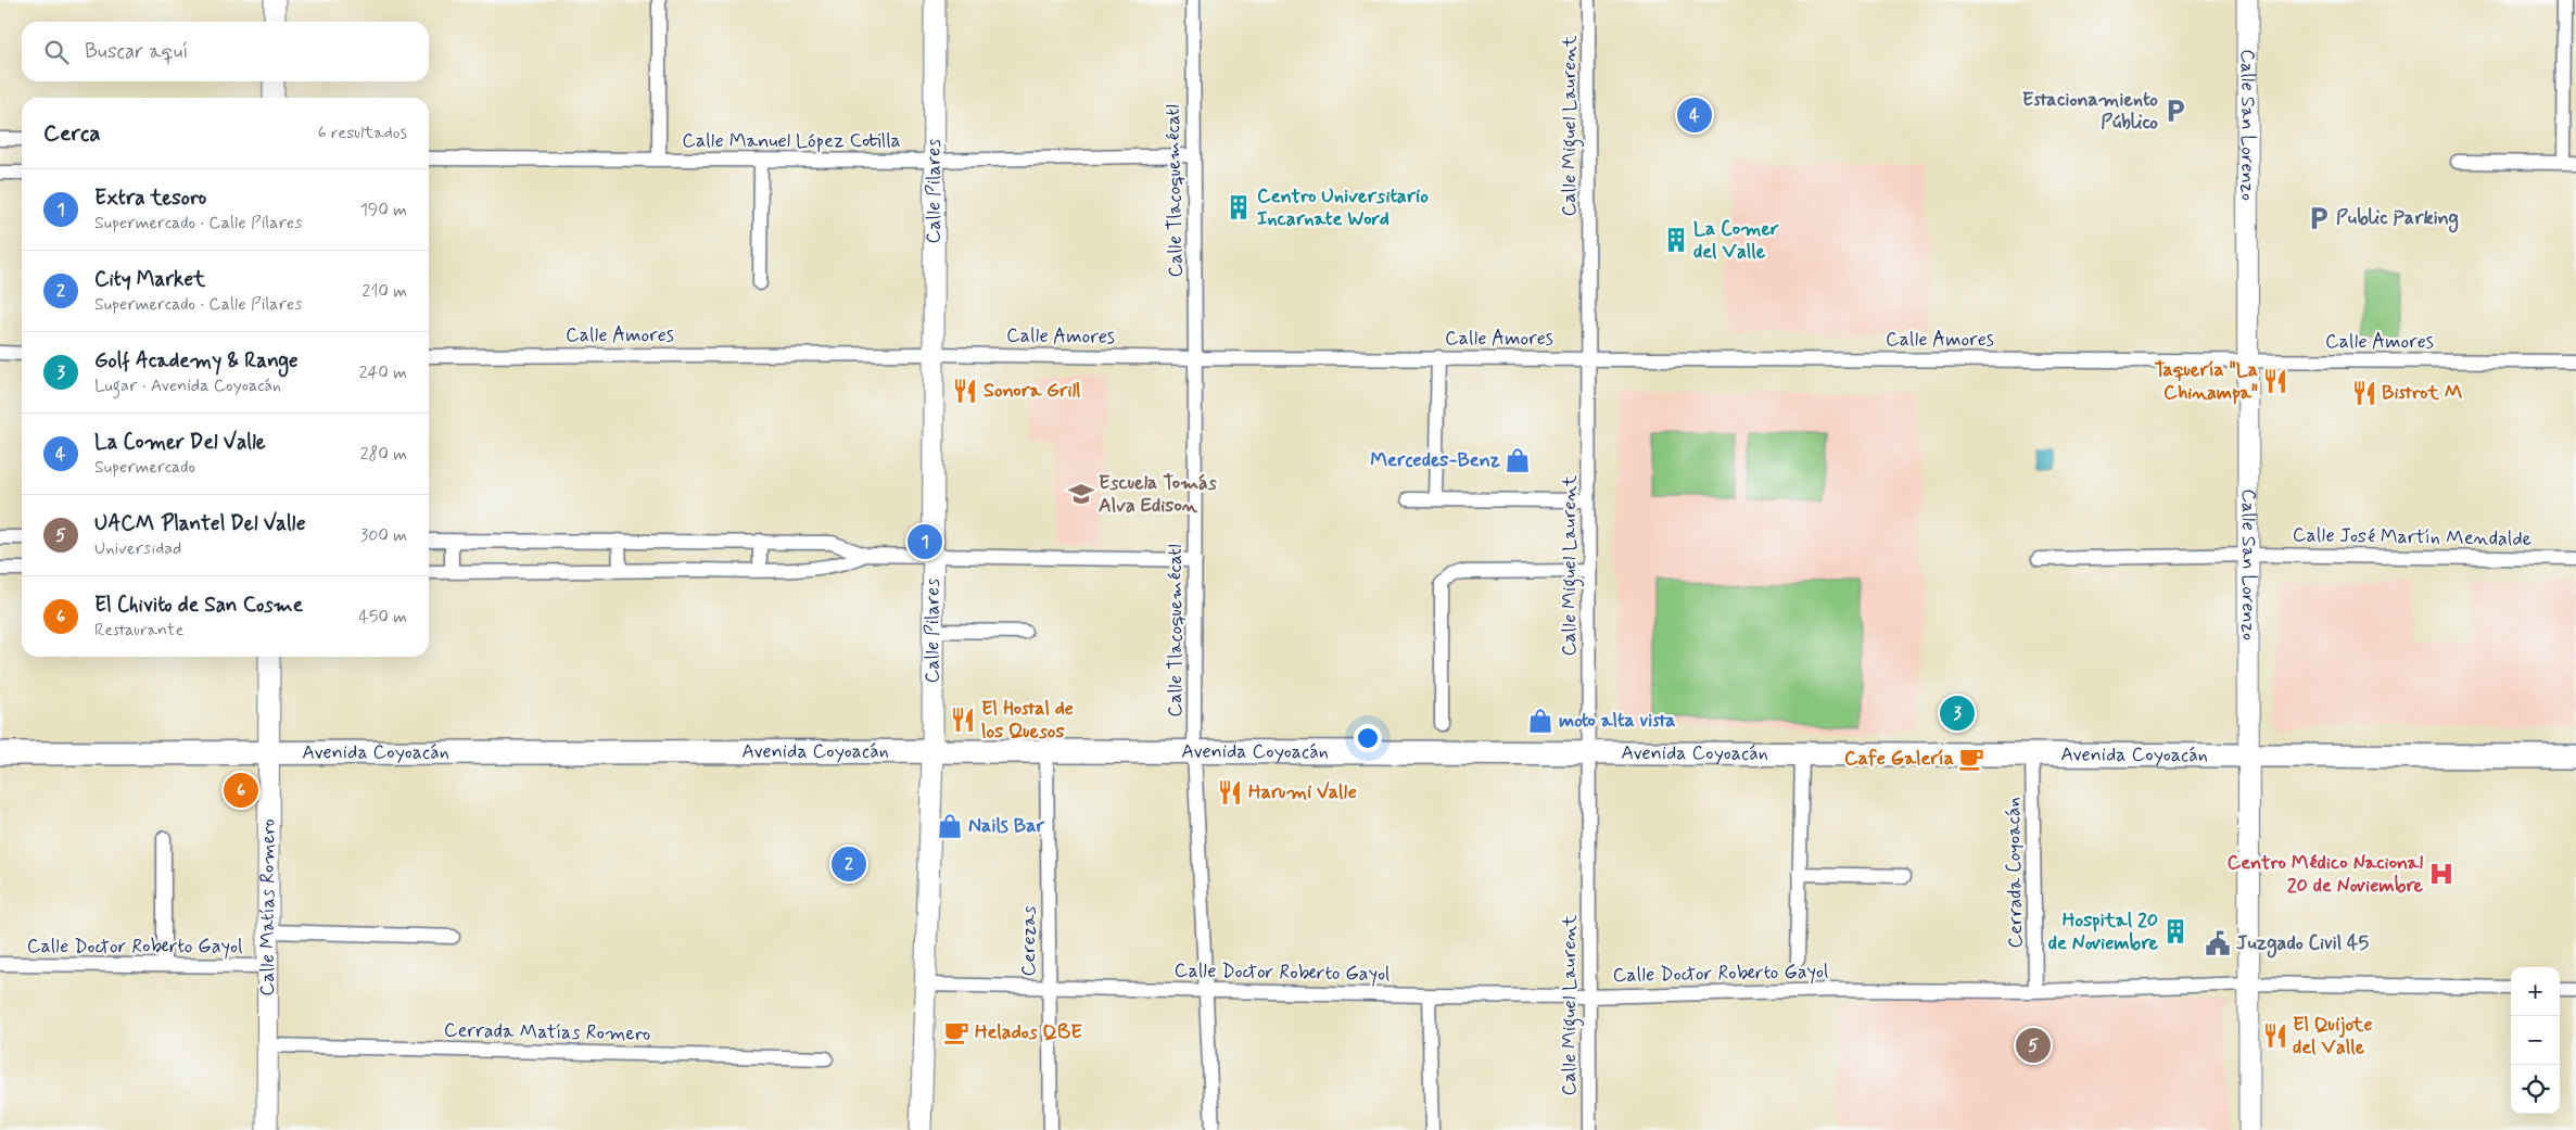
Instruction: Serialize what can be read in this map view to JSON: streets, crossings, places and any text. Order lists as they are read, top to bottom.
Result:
{
  "streets": {
    "main road": ["Avenida Coyoacán"],
    "street": [
      "Calle Miguel Laurent",
      "Calle San Lorenzo",
      "Calle Manuel López Cotilla",
      "Calle Pilares",
      "Calle Tlacoquemécatl",
      "Calle Amores",
      "Calle José Martín Mendalde",
      "Cerrada Coyoacán",
      "Calle Matías Romero",
      "Cerezas",
      "Calle Doctor Roberto Gayol",
      "Cerrada Matías Romero"
    ]
  },
  "crossings": [
    ["Calle Miguel Laurent", "Calle Amores"],
    ["Calle Miguel Laurent", "Avenida Coyoacán"],
    ["Calle Miguel Laurent", "Calle Doctor Roberto Gayol"],
    ["Calle San Lorenzo", "Calle Amores"],
    ["Calle San Lorenzo", "Calle José Martín Mendalde"],
    ["Calle San Lorenzo", "Avenida Coyoacán"],
    ["Calle San Lorenzo", "Calle Doctor Roberto Gayol"],
    ["Calle Manuel López Cotilla", "Calle Pilares"],
    ["Calle Manuel López Cotilla", "Calle Tlacoquemécatl"],
    ["Calle Pilares", "Calle Amores"],
    ["Calle Pilares", "Avenida Coyoacán"],
    ["Calle Pilares", "Calle Doctor Roberto Gayol"],
    ["Calle Tlacoquemécatl", "Calle Amores"],
    ["Calle Tlacoquemécatl", "Avenida Coyoacán"],
    ["Calle Tlacoquemécatl", "Calle Doctor Roberto Gayol"],
    ["Avenida Coyoacán", "Cerrada Coyoacán"],
    ["Avenida Coyoacán", "Calle Matías Romero"],
    ["Avenida Coyoacán", "Cerezas"],
    ["Cerrada Coyoacán", "Calle Doctor Roberto Gayol"],
    ["Calle Matías Romero", "Calle Doctor Roberto Gayol"],
    ["Calle Matías Romero", "Cerrada Matías Romero"],
    ["Cerezas", "Calle Doctor Roberto Gayol"]
  ],
  "places": {
    "parking": ["Estacionamiento Público", "Public Parking"],
    "building": ["Centro Universitario Incarnate Word", "La Comer del Valle", "Hospital 20 de Noviembre"],
    "restaurant": [
      "Taquería \"La Chinampa\"",
      "Sonora Grill",
      "Bistrot M",
      "El Hostal de los Quesos",
      "Harumi Valle",
      "El Quijote del Valle"
    ],
    "shop": ["Mercedes-Benz", "moto alta vista", "Nails Bar"],
    "school or university": ["Escuela Tomás Alva Edison"],
    "cafe": ["Cafe Galería", "Helados QBE"],
    "hospital": ["Centro Médico Nacional 20 de Noviembre"],
    "public building": ["Juzgado Civil 45"]
  },
  "page": {
    "search": "Buscar aquí",
    "pins": [
      "4",
      "1",
      "3",
      "6",
      "2",
      "5"
    ],
    "heading": ["Cerca", "6 resultados"],
    "list": [
      {
        "mark": "1",
        "name": "Extra tesoro",
        "note": "Supermercado · Calle Pilares",
        "value": "190 m"
      },
      {
        "mark": "2",
        "name": "City Market",
        "note": "Supermercado · Calle Pilares",
        "value": "210 m"
      },
      {
        "mark": "3",
        "name": "Golf Academy & Range",
        "note": "Lugar · Avenida Coyoacán",
        "value": "240 m"
      },
      {
        "mark": "4",
        "name": "La Comer Del Valle",
        "note": "Supermercado",
        "value": "280 m"
      },
      {
        "mark": "5",
        "name": "UACM Plantel Del Valle",
        "note": "Universidad",
        "value": "300 m"
      },
      {
        "mark": "6",
        "name": "El Chivito de San Cosme",
        "note": "Restaurante",
        "value": "450 m"
      }
    ],
    "map_buttons": ["+", "−"]
  }
}
